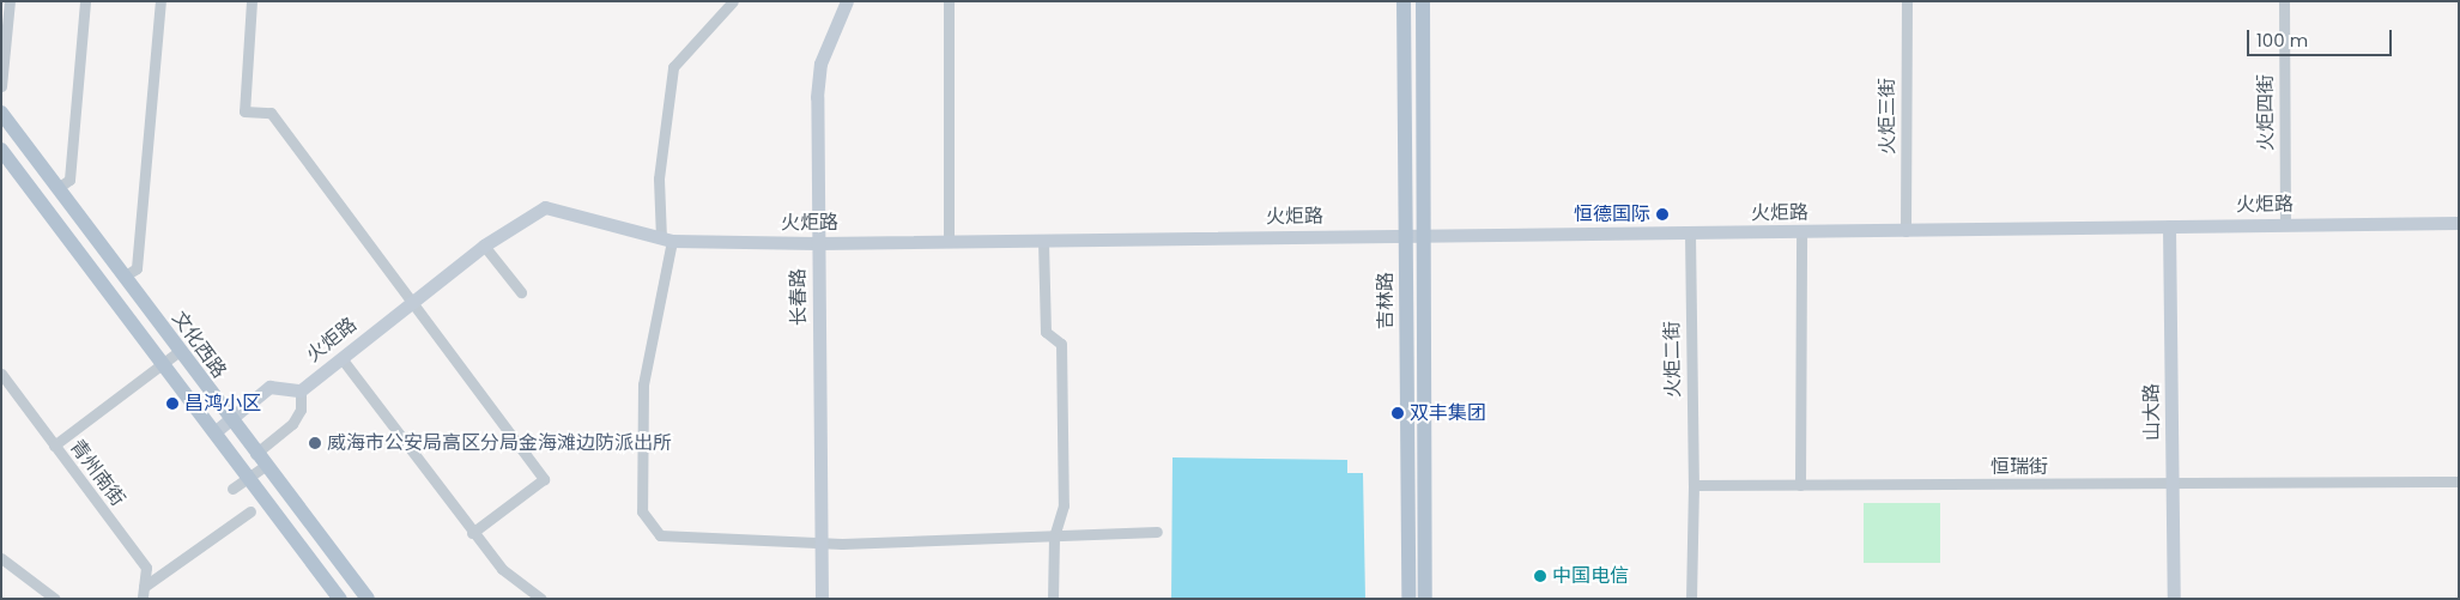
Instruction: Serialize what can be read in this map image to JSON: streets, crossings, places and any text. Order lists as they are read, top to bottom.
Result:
{
  "streets": {
    "main road": [
      "火炬路",
      "长春路",
      "吉林路",
      "文化西路",
      "山大路"
    ],
    "street": [
      "火炬四街",
      "火炬三街",
      "火炬二街",
      "恒瑞街",
      "青州南街"
    ]
  },
  "crossings": [
    ["火炬四街", "火炬路"],
    ["火炬三街", "火炬路"],
    ["火炬路", "长春路"],
    ["火炬路", "吉林路"],
    ["火炬路", "文化西路"],
    ["火炬路", "火炬二街"],
    ["火炬路", "山大路"],
    ["火炬二街", "恒瑞街"],
    ["山大路", "恒瑞街"]
  ],
  "places": [
    "恒德国际",
    "昌鸿小区",
    "双丰集团",
    "威海市公安局高区分局金海滩边防派出所",
    "中国电信"
  ],
  "scale_bar": "100 m"
}
